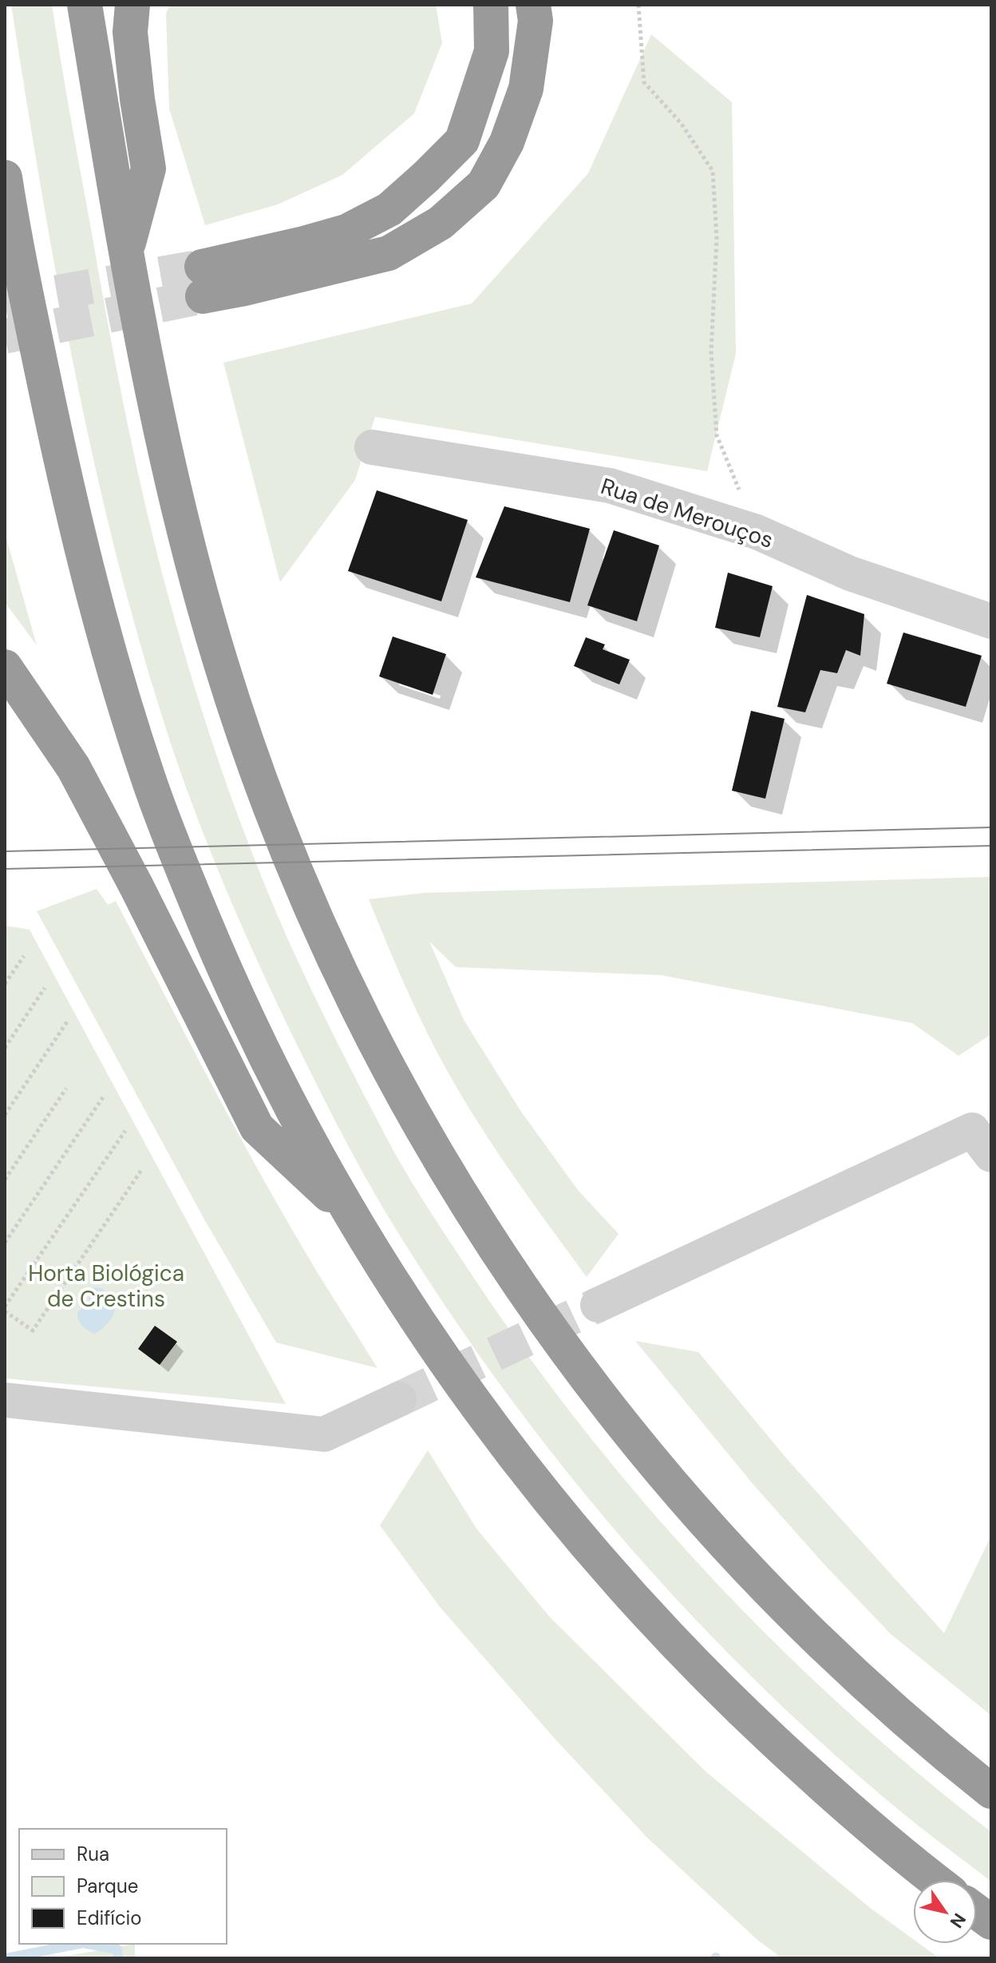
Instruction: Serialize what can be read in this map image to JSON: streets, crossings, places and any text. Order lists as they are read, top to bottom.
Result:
{
  "streets": {
    "street": ["Rua de Merouços"]
  },
  "parks": ["Horta Biológica de Crestins"],
  "legend": ["Rua", "Parque", "Edifício"],
  "north": "bottom right"
}
